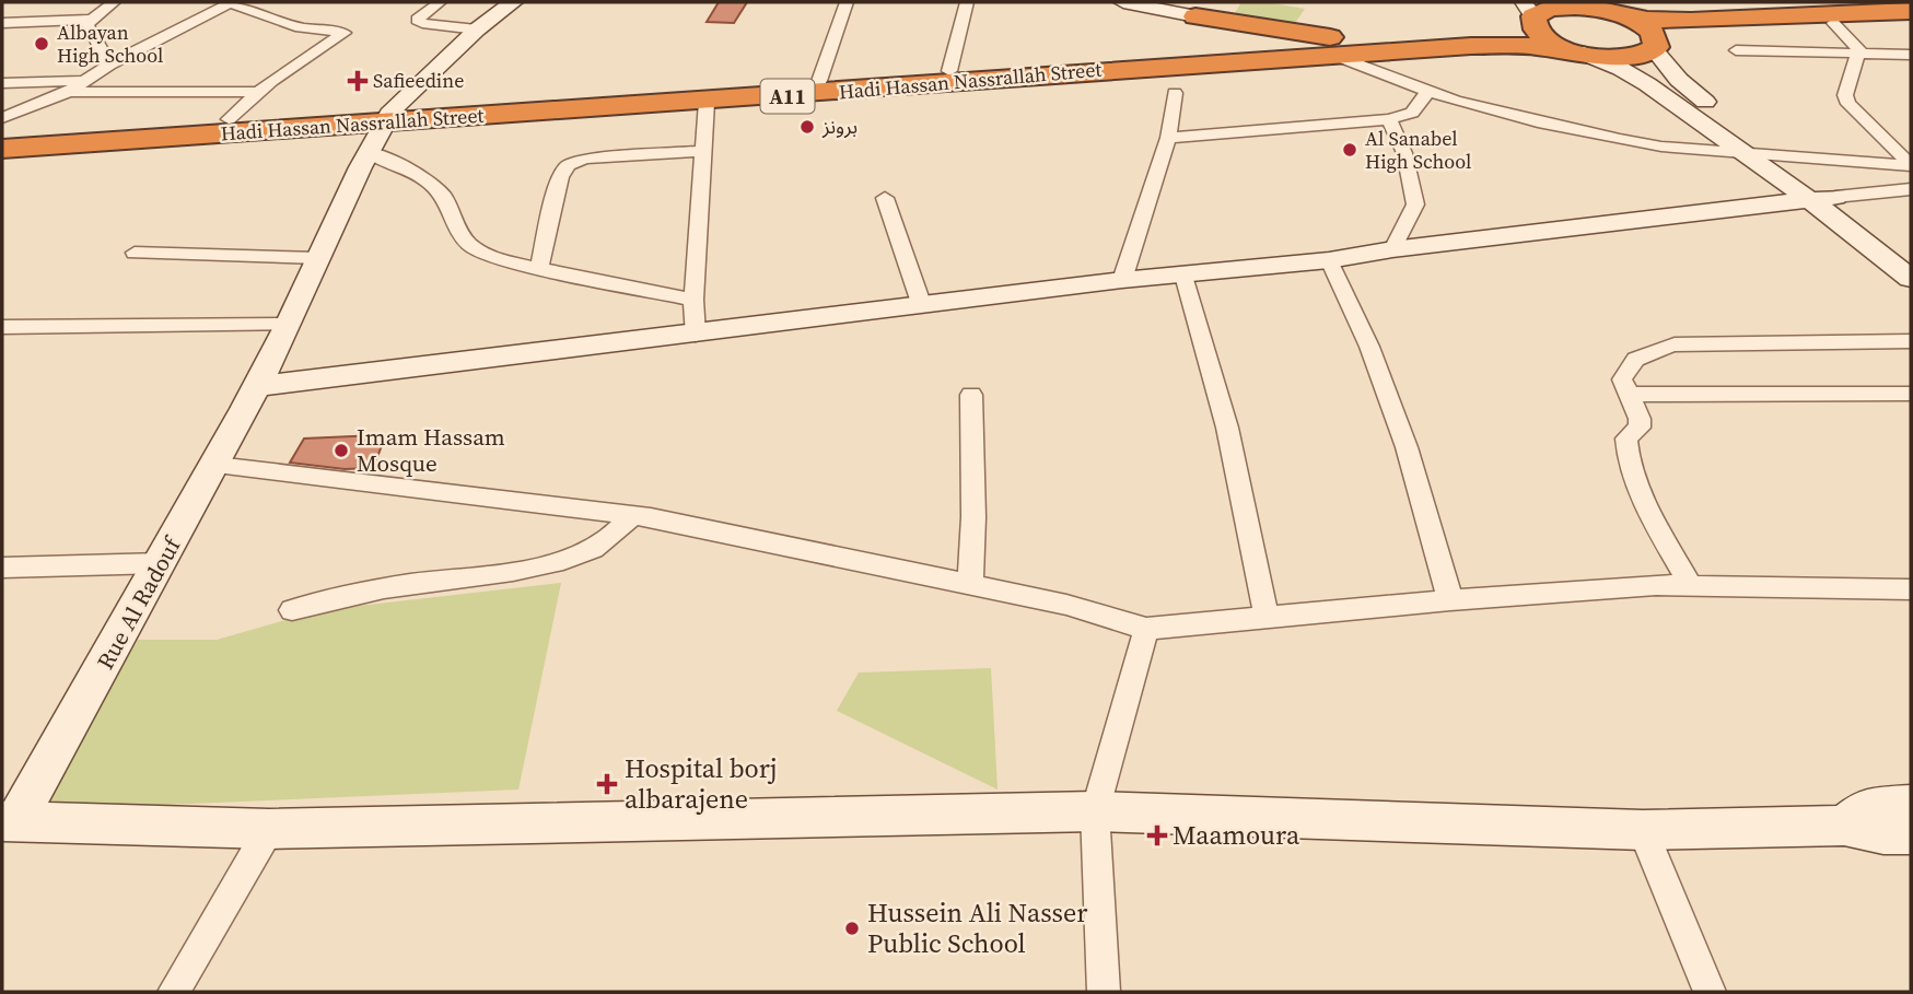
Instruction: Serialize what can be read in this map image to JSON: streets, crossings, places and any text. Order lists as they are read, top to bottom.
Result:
{
  "streets": {
    "highway": ["Hadi Hassan Nassrallah Street", "A11"],
    "street": ["Rue Al Radouf"]
  },
  "crossings": [
    ["Hadi Hassan Nassrallah Street", "A11"],
    ["Hadi Hassan Nassrallah Street", "Rue Al Radouf"]
  ],
  "places": {
    "other": [
      "Albayan High School",
      "برونز",
      "Al Sanabel High School",
      "Imam Hassam Mosque",
      "Hussein Ali Nasser Public School"
    ],
    "health": ["Safieedine", "Hospital borj albarajene", "Maamoura"]
  }
}
